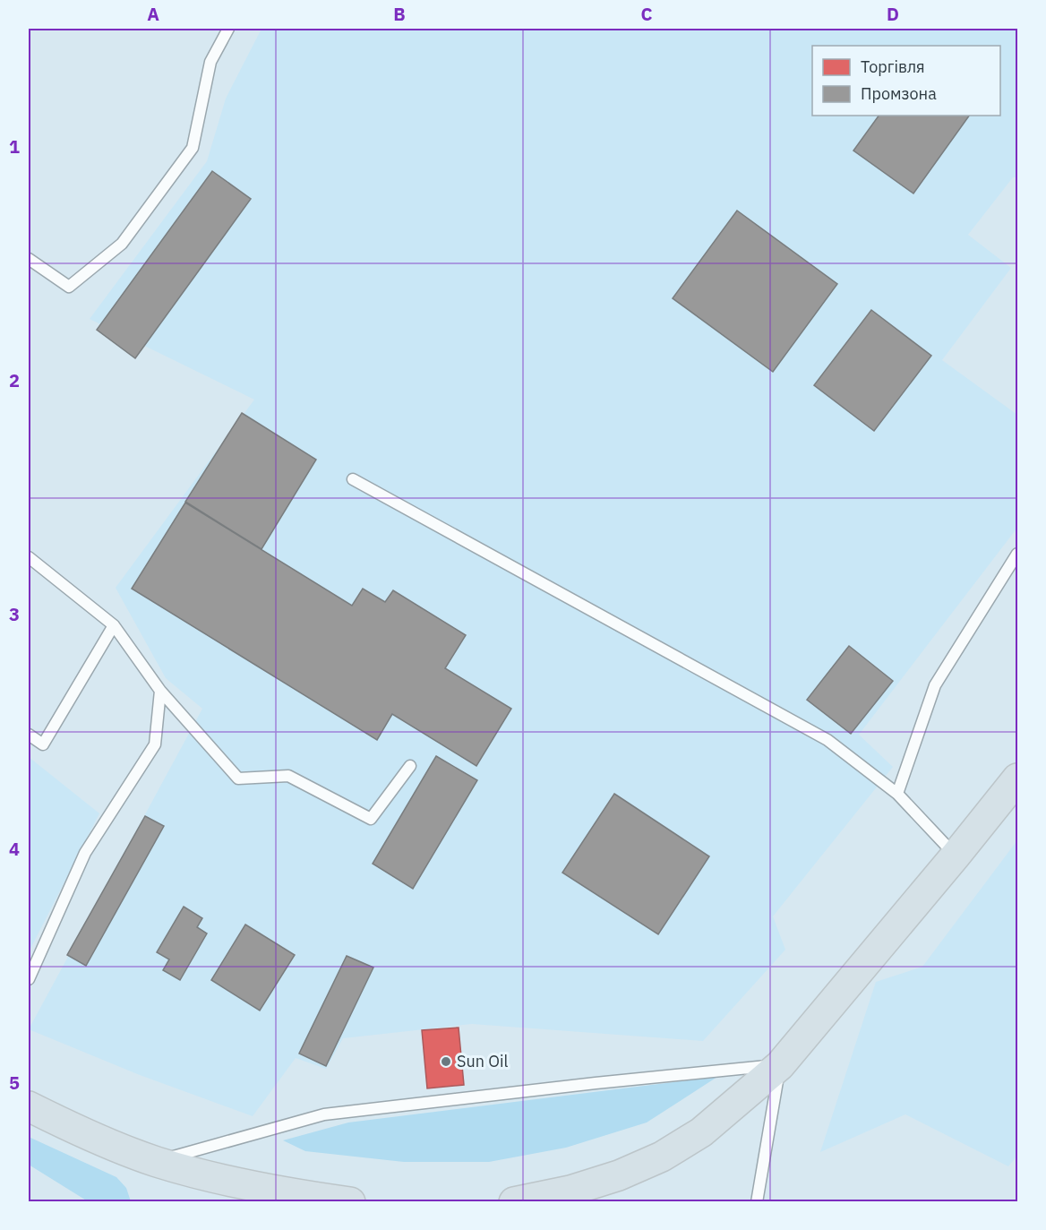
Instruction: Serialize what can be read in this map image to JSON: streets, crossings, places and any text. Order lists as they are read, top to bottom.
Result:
{
  "places": ["Sun Oil"],
  "legend": ["Торгівля", "Промзона"],
  "grid": {
    "columns": [
      "A",
      "B",
      "C",
      "D"
    ],
    "rows": [
      "1",
      "2",
      "3",
      "4",
      "5"
    ]
  }
}
